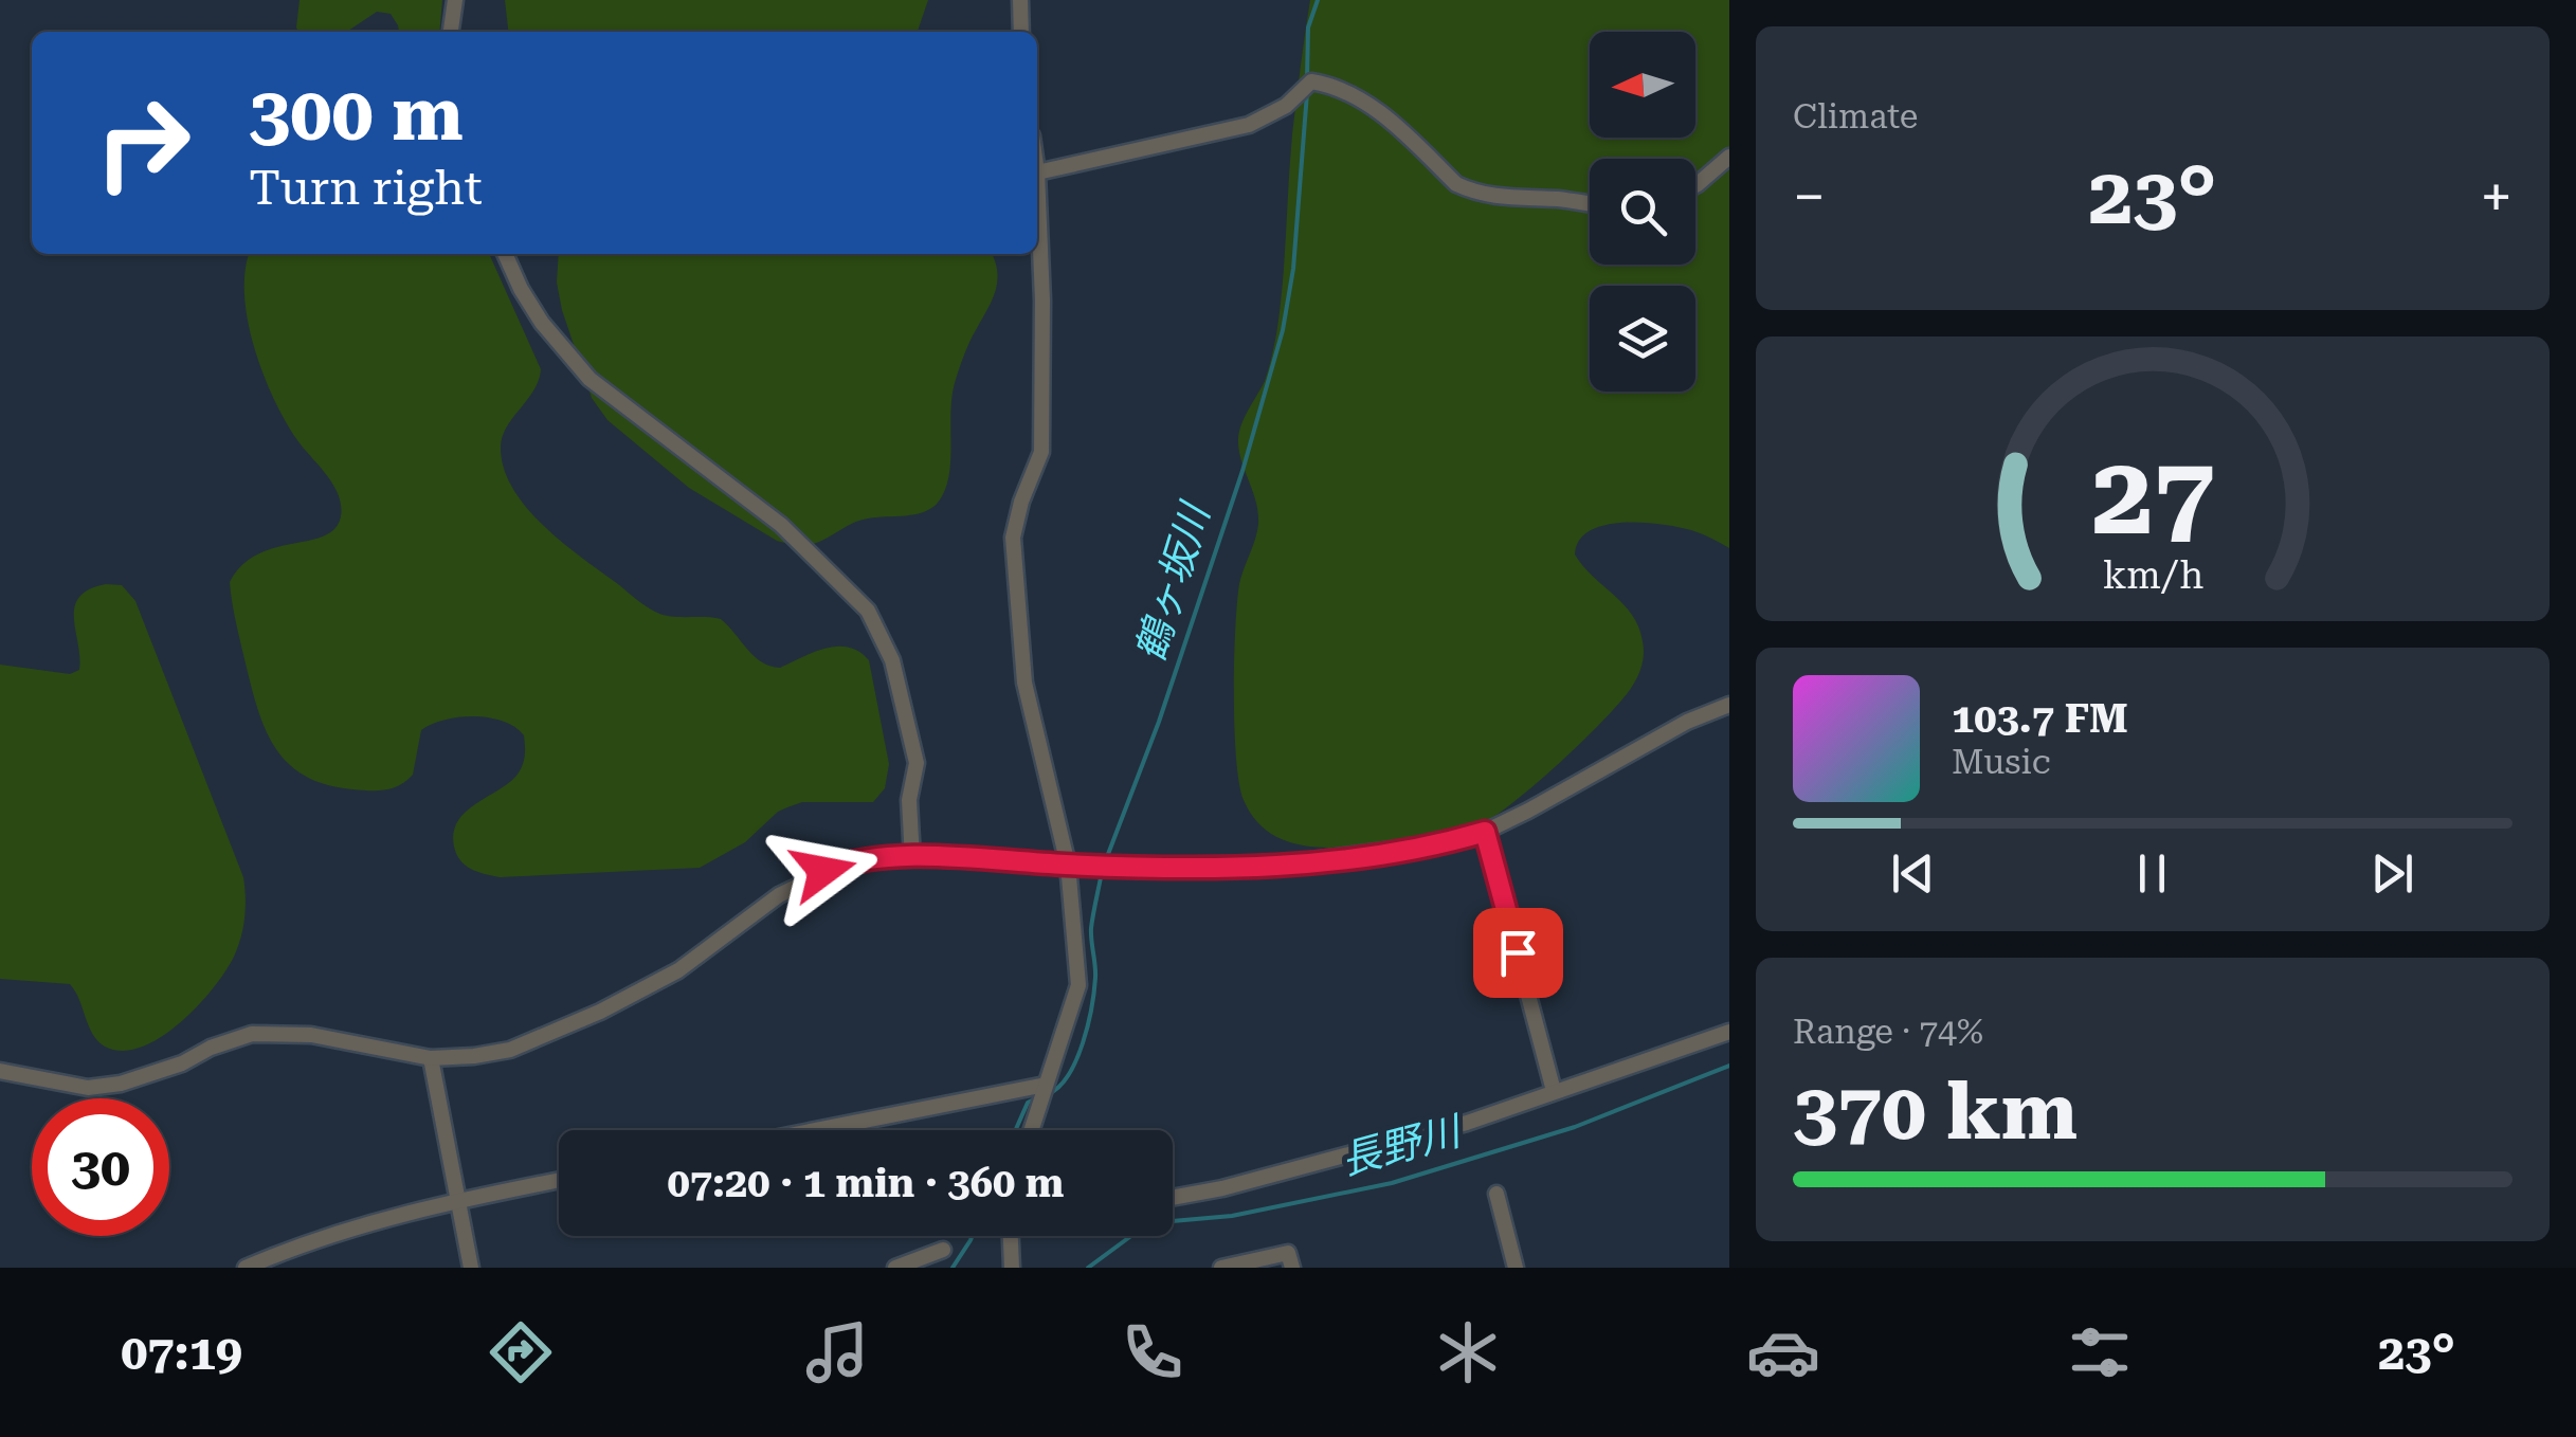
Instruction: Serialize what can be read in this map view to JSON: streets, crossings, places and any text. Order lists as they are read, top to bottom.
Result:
{
  "water": ["鶴ヶ坂川", "長野川"],
  "north": "left",
  "page": {
    "tile": [
      "Climate",
      ["Range · 74%", "370 km"]
    ],
    "turn": ["300 m", "Turn right"],
    "heat": ["−", "23°", "+"],
    "song": ["103.7 FM", "Music"],
    "limit": "30",
    "trip": "07:20 · 1 min · 360 m",
    "tabs": ["07:19", "23°"],
    "gauge": ["27", "km/h"]
  }
}
